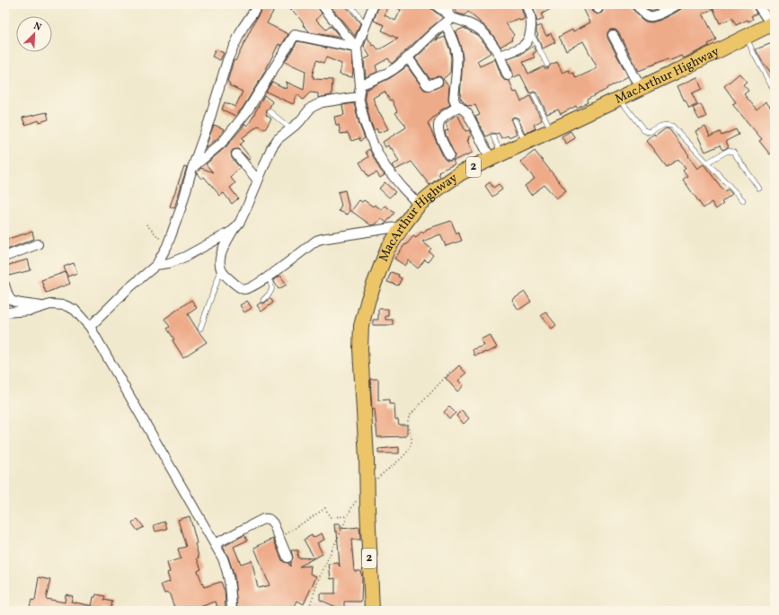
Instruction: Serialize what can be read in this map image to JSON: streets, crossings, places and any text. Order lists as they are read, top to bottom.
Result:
{
  "streets": {
    "highway": ["MacArthur Highway", "2"]
  },
  "north": "top right"
}
